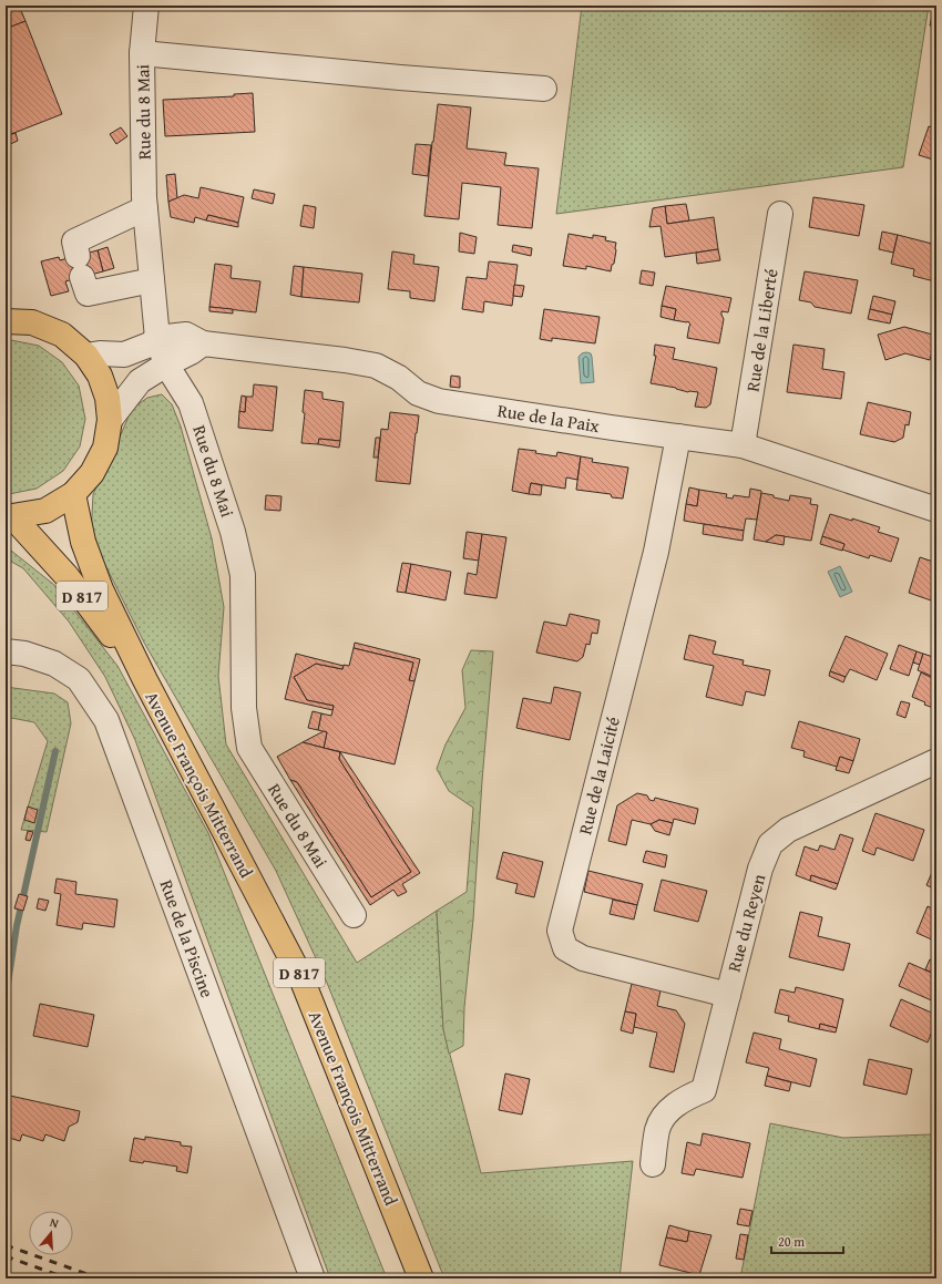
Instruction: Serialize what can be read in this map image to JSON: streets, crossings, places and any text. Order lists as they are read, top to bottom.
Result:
{
  "streets": {
    "main road": ["D 817", "Avenue François Mitterrand"],
    "street": [
      "Rue du 8 Mai",
      "Rue de la Liberté",
      "Rue de la Paix",
      "Rue de la Laicité",
      "Rue du Reyen",
      "Rue de la Piscine"
    ]
  },
  "crossings": [
    ["Rue du 8 Mai", "Rue de la Paix"],
    ["Rue de la Liberté", "Rue de la Paix"],
    ["Rue de la Paix", "Rue de la Laicité"],
    ["Rue de la Laicité", "Rue du Reyen"]
  ],
  "scale_bar": "20 m",
  "north": "top"
}
